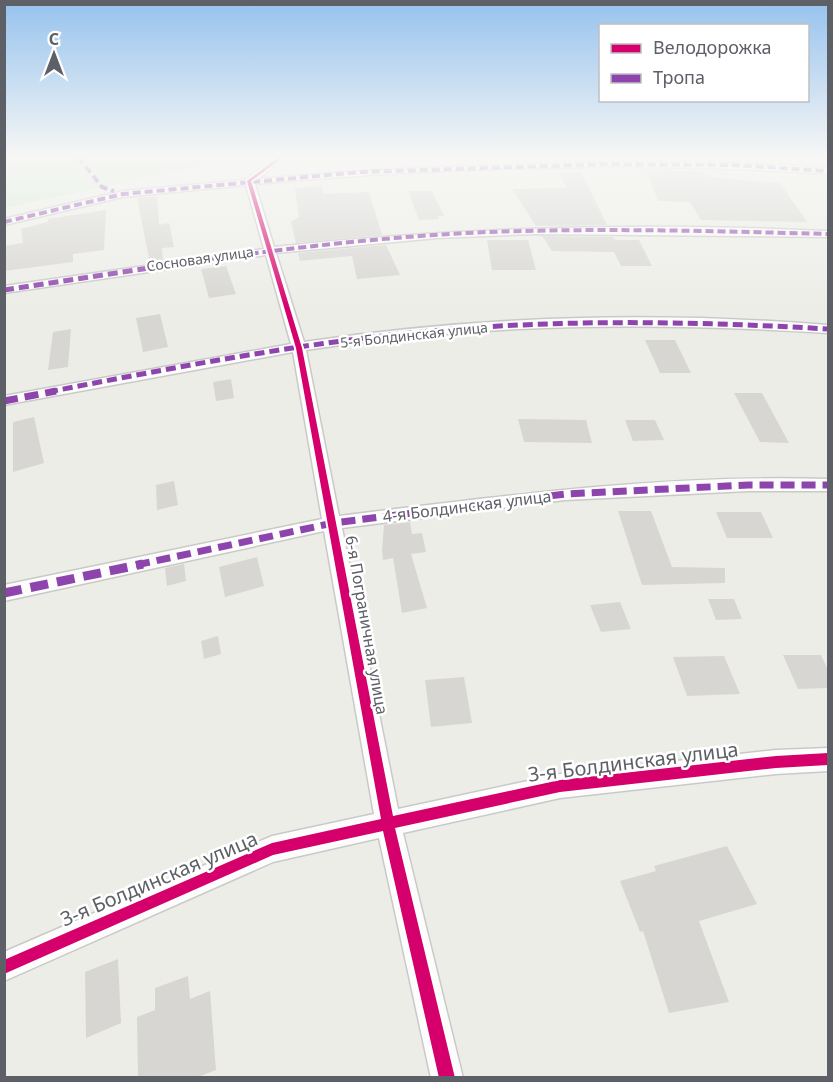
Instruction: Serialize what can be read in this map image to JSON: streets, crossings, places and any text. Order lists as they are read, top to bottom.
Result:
{
  "streets": {
    "street": [
      "Сосновая улица",
      "5-я Болдинская улица",
      "4-я Болдинская улица",
      "6-я Пограничная улица",
      "3-я Болдинская улица"
    ]
  },
  "crossings": [
    ["Сосновая улица", "6-я Пограничная улица"],
    ["5-я Болдинская улица", "6-я Пограничная улица"],
    ["4-я Болдинская улица", "6-я Пограничная улица"],
    ["6-я Пограничная улица", "3-я Болдинская улица"]
  ],
  "legend": ["Велодорожка", "Тропа"],
  "north": "top"
}
